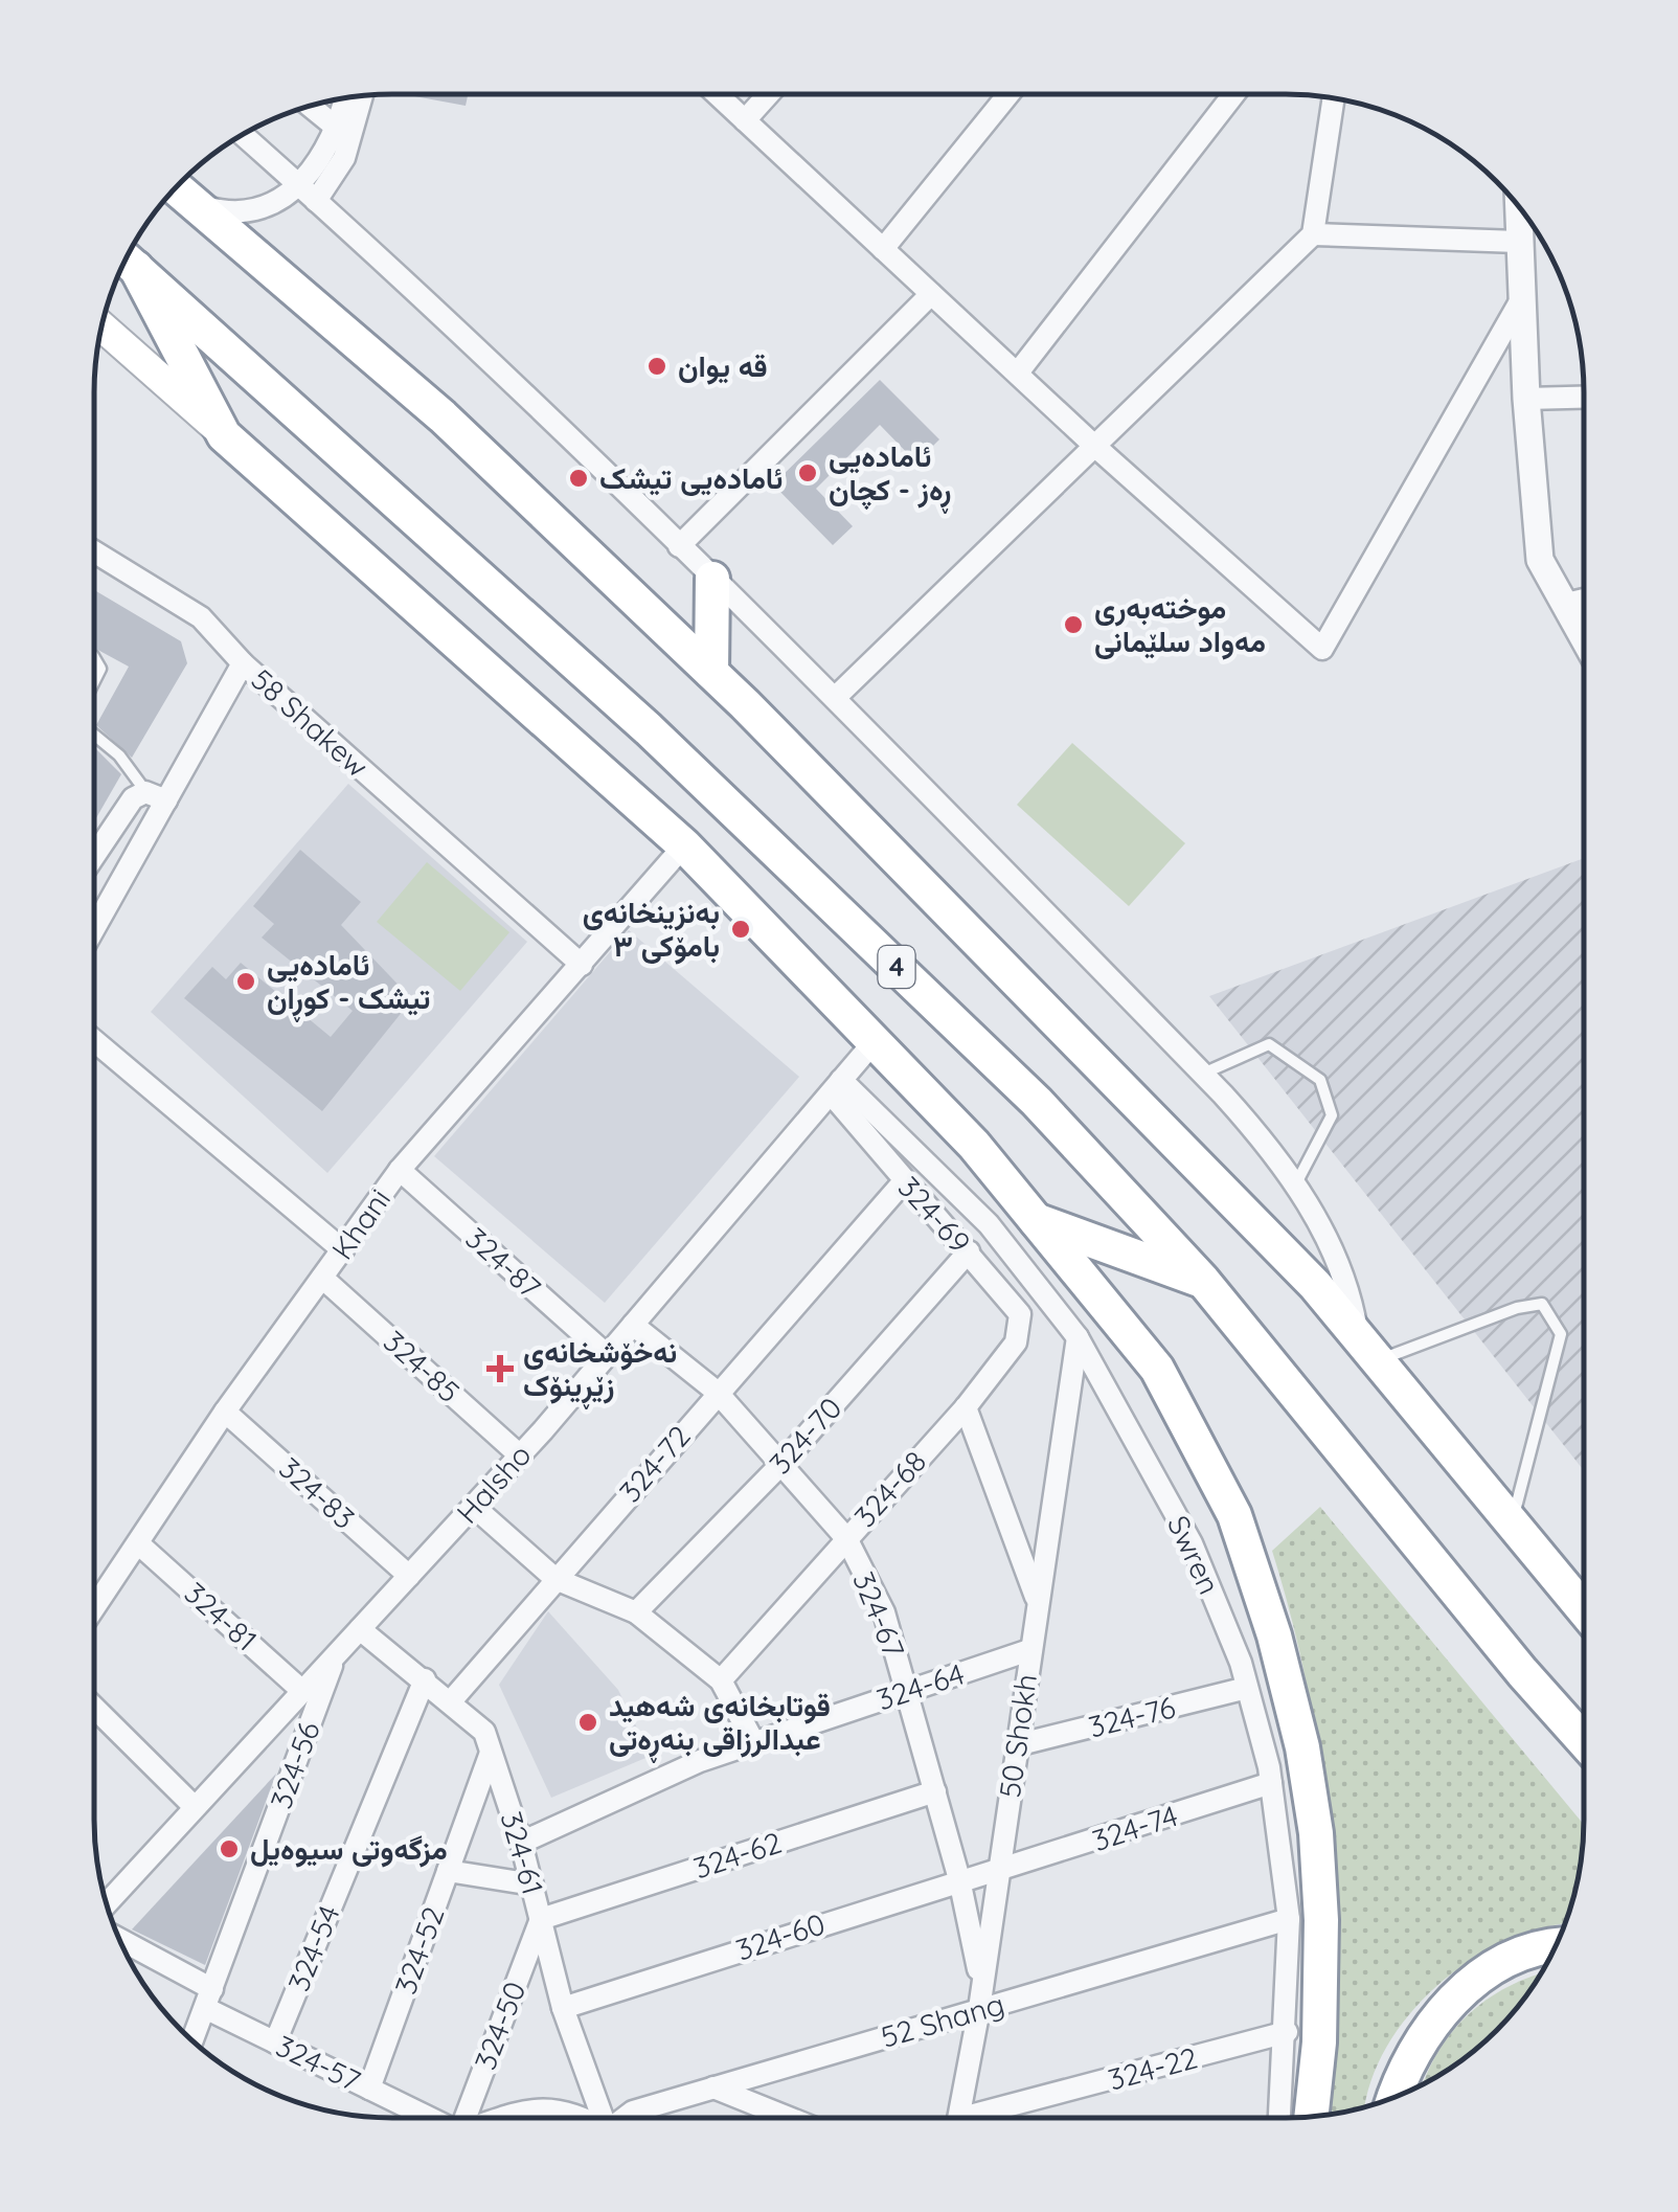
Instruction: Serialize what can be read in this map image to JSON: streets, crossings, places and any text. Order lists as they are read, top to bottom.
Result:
{
  "streets": {
    "highway": ["4"],
    "street": [
      "58 Shakew",
      "324-69",
      "Khani",
      "324-87",
      "324-85",
      "324-70",
      "324-72",
      "Halsho",
      "324-68",
      "324-83",
      "Swren",
      "324-67",
      "324-81",
      "324-64",
      "324-76",
      "50 Shokh",
      "324-56",
      "324-74",
      "324-61",
      "324-62",
      "324-60",
      "324-54",
      "324-52",
      "52 Shang",
      "324-50",
      "324-57",
      "324-22"
    ]
  },
  "crossings": [
    ["58 Shakew", "Khani"],
    ["324-69", "324-70"],
    ["324-69", "324-72"],
    ["324-69", "Halsho"],
    ["324-69", "324-68"],
    ["324-69", "Swren"],
    ["Khani", "324-87"],
    ["Khani", "324-85"],
    ["Khani", "324-83"],
    ["Khani", "324-81"],
    ["324-87", "Halsho"],
    ["324-85", "Halsho"],
    ["324-70", "324-67"],
    ["324-72", "324-67"],
    ["324-72", "324-61"],
    ["Halsho", "324-83"],
    ["Halsho", "Swren"],
    ["Halsho", "324-67"],
    ["Halsho", "324-81"],
    ["Halsho", "324-56"],
    ["Halsho", "324-61"],
    ["324-68", "324-67"],
    ["Swren", "324-76"],
    ["Swren", "50 Shokh"],
    ["Swren", "324-74"],
    ["Swren", "52 Shang"],
    ["Swren", "324-22"],
    ["324-67", "324-64"],
    ["324-67", "50 Shokh"],
    ["324-67", "324-62"],
    ["324-67", "324-60"],
    ["324-64", "50 Shokh"],
    ["324-64", "324-61"],
    ["324-76", "50 Shokh"],
    ["50 Shokh", "324-74"],
    ["50 Shokh", "324-60"],
    ["50 Shokh", "52 Shang"],
    ["324-56", "324-57"],
    ["324-74", "324-60"],
    ["324-61", "324-62"],
    ["324-61", "324-60"],
    ["324-61", "324-54"],
    ["324-61", "324-52"],
    ["324-61", "324-50"],
    ["324-62", "324-50"],
    ["324-54", "324-57"],
    ["324-52", "324-57"]
  ],
  "places": {
    "other": [
      "قه یوان",
      "ئامادەیی ڕەز - کچان",
      "ئامادەیی تیشک",
      "موختەبەری مەواد سلێمانی",
      "بەنزینخانەی بامۆکی ٣",
      "ئامادەیی تیشک - کوڕان",
      "قوتابخانەی شەهید عبدالرزاقی بنەڕەتی",
      "مزگەوتی سیوەیل"
    ],
    "health": ["نەخۆشخانەی زێڕینۆک"]
  }
}
